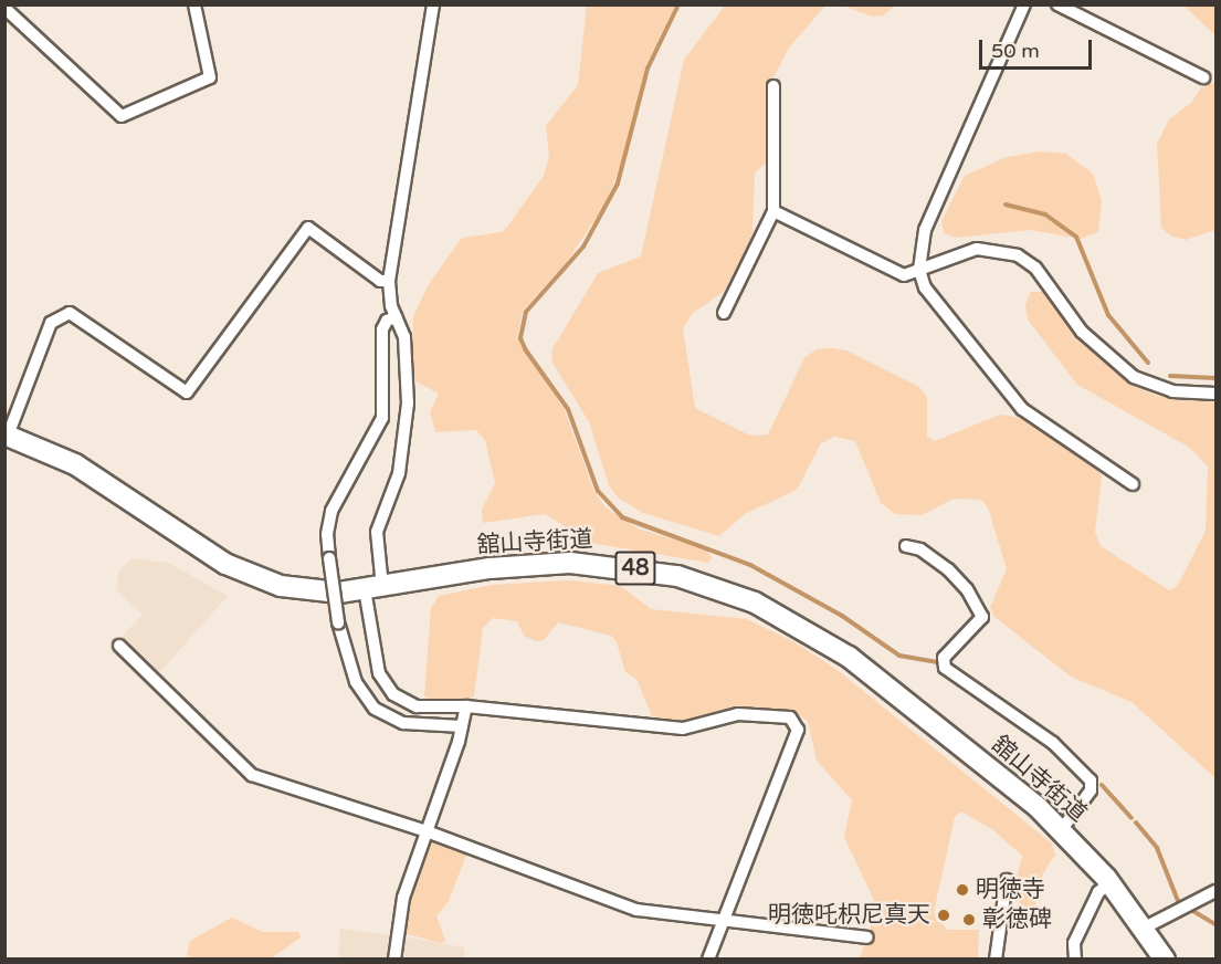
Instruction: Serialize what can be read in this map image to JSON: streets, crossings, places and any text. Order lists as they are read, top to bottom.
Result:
{
  "streets": {
    "main road": ["舘山寺街道", "48"]
  },
  "places": ["明徳寺", "明徳吒枳尼真天", "彰徳碑"],
  "scale_bar": "50 m"
}
